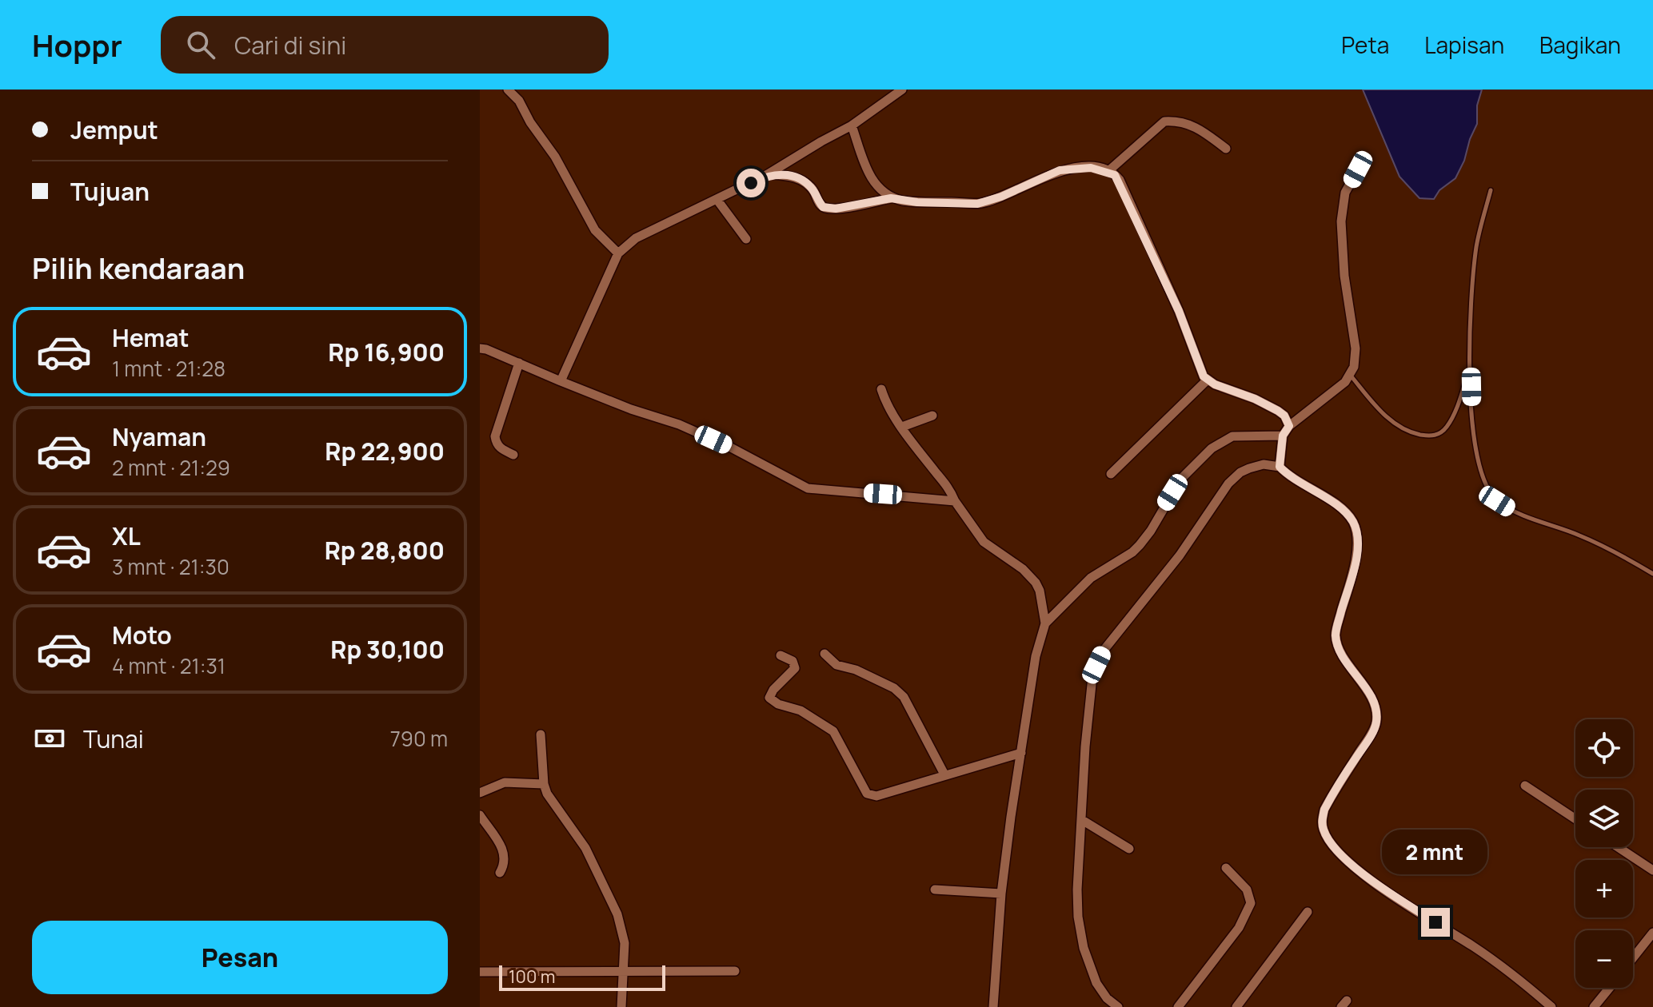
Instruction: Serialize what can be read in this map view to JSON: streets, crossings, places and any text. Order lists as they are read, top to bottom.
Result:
{
  "scale_bar": "100 m",
  "page": {
    "header": "Hoppr",
    "search": "Cari di sini",
    "nav": ["Peta", "Lapisan", "Bagikan"],
    "banner": ["Jemput", "Tujuan"],
    "heading": "Pilih kendaraan",
    "list": [
      {
        "name": "Hemat",
        "note": "1 mnt · 21:28",
        "value": "Rp 16,900"
      },
      {
        "name": "Nyaman",
        "note": "2 mnt · 21:29",
        "value": "Rp 22,900"
      },
      {
        "name": "XL",
        "note": "3 mnt · 21:30",
        "value": "Rp 28,800"
      },
      {
        "name": "Moto",
        "note": "4 mnt · 21:31",
        "value": "Rp 30,100"
      }
    ],
    "pay": ["Tunai", "790 m"],
    "map_buttons": ["+", "−"],
    "bubble": "2 mnt",
    "buttons": "Pesan",
    "scale": "100 m"
  }
}
